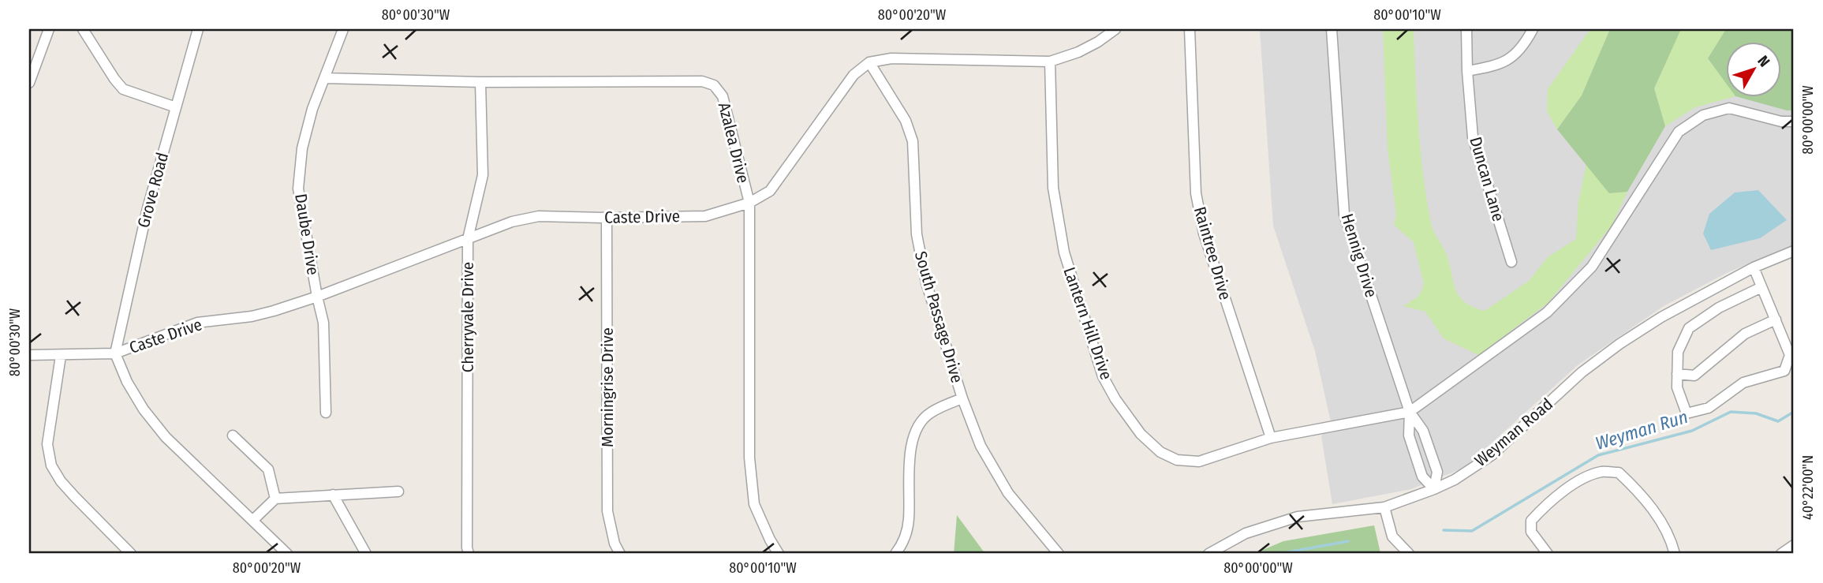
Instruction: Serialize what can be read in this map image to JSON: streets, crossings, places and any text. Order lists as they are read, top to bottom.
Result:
{
  "streets": {
    "street": [
      "Azalea Drive",
      "Duncan Lane",
      "Grove Road",
      "Caste Drive",
      "Daube Drive",
      "Raintree Drive",
      "Hennig Drive",
      "Cherryvale Drive",
      "South Passage Drive",
      "Lantern Hill Drive",
      "Morningrise Drive",
      "Weyman Road"
    ]
  },
  "crossings": [
    ["Azalea Drive", "Caste Drive"],
    ["Azalea Drive", "Daube Drive"],
    ["Azalea Drive", "Cherryvale Drive"],
    ["Grove Road", "Caste Drive"],
    ["Caste Drive", "Daube Drive"],
    ["Caste Drive", "Cherryvale Drive"],
    ["Caste Drive", "South Passage Drive"],
    ["Caste Drive", "Morningrise Drive"],
    ["Raintree Drive", "Lantern Hill Drive"],
    ["Hennig Drive", "Lantern Hill Drive"],
    ["Hennig Drive", "Weyman Road"]
  ],
  "water": ["Weyman Run"],
  "north": "top right",
  "coordinates": [
    "80°00'30\"W",
    "80°00'20\"W",
    "80°00'10\"W",
    "80°00'00\"W",
    "40°22'00\"N"
  ]
}
